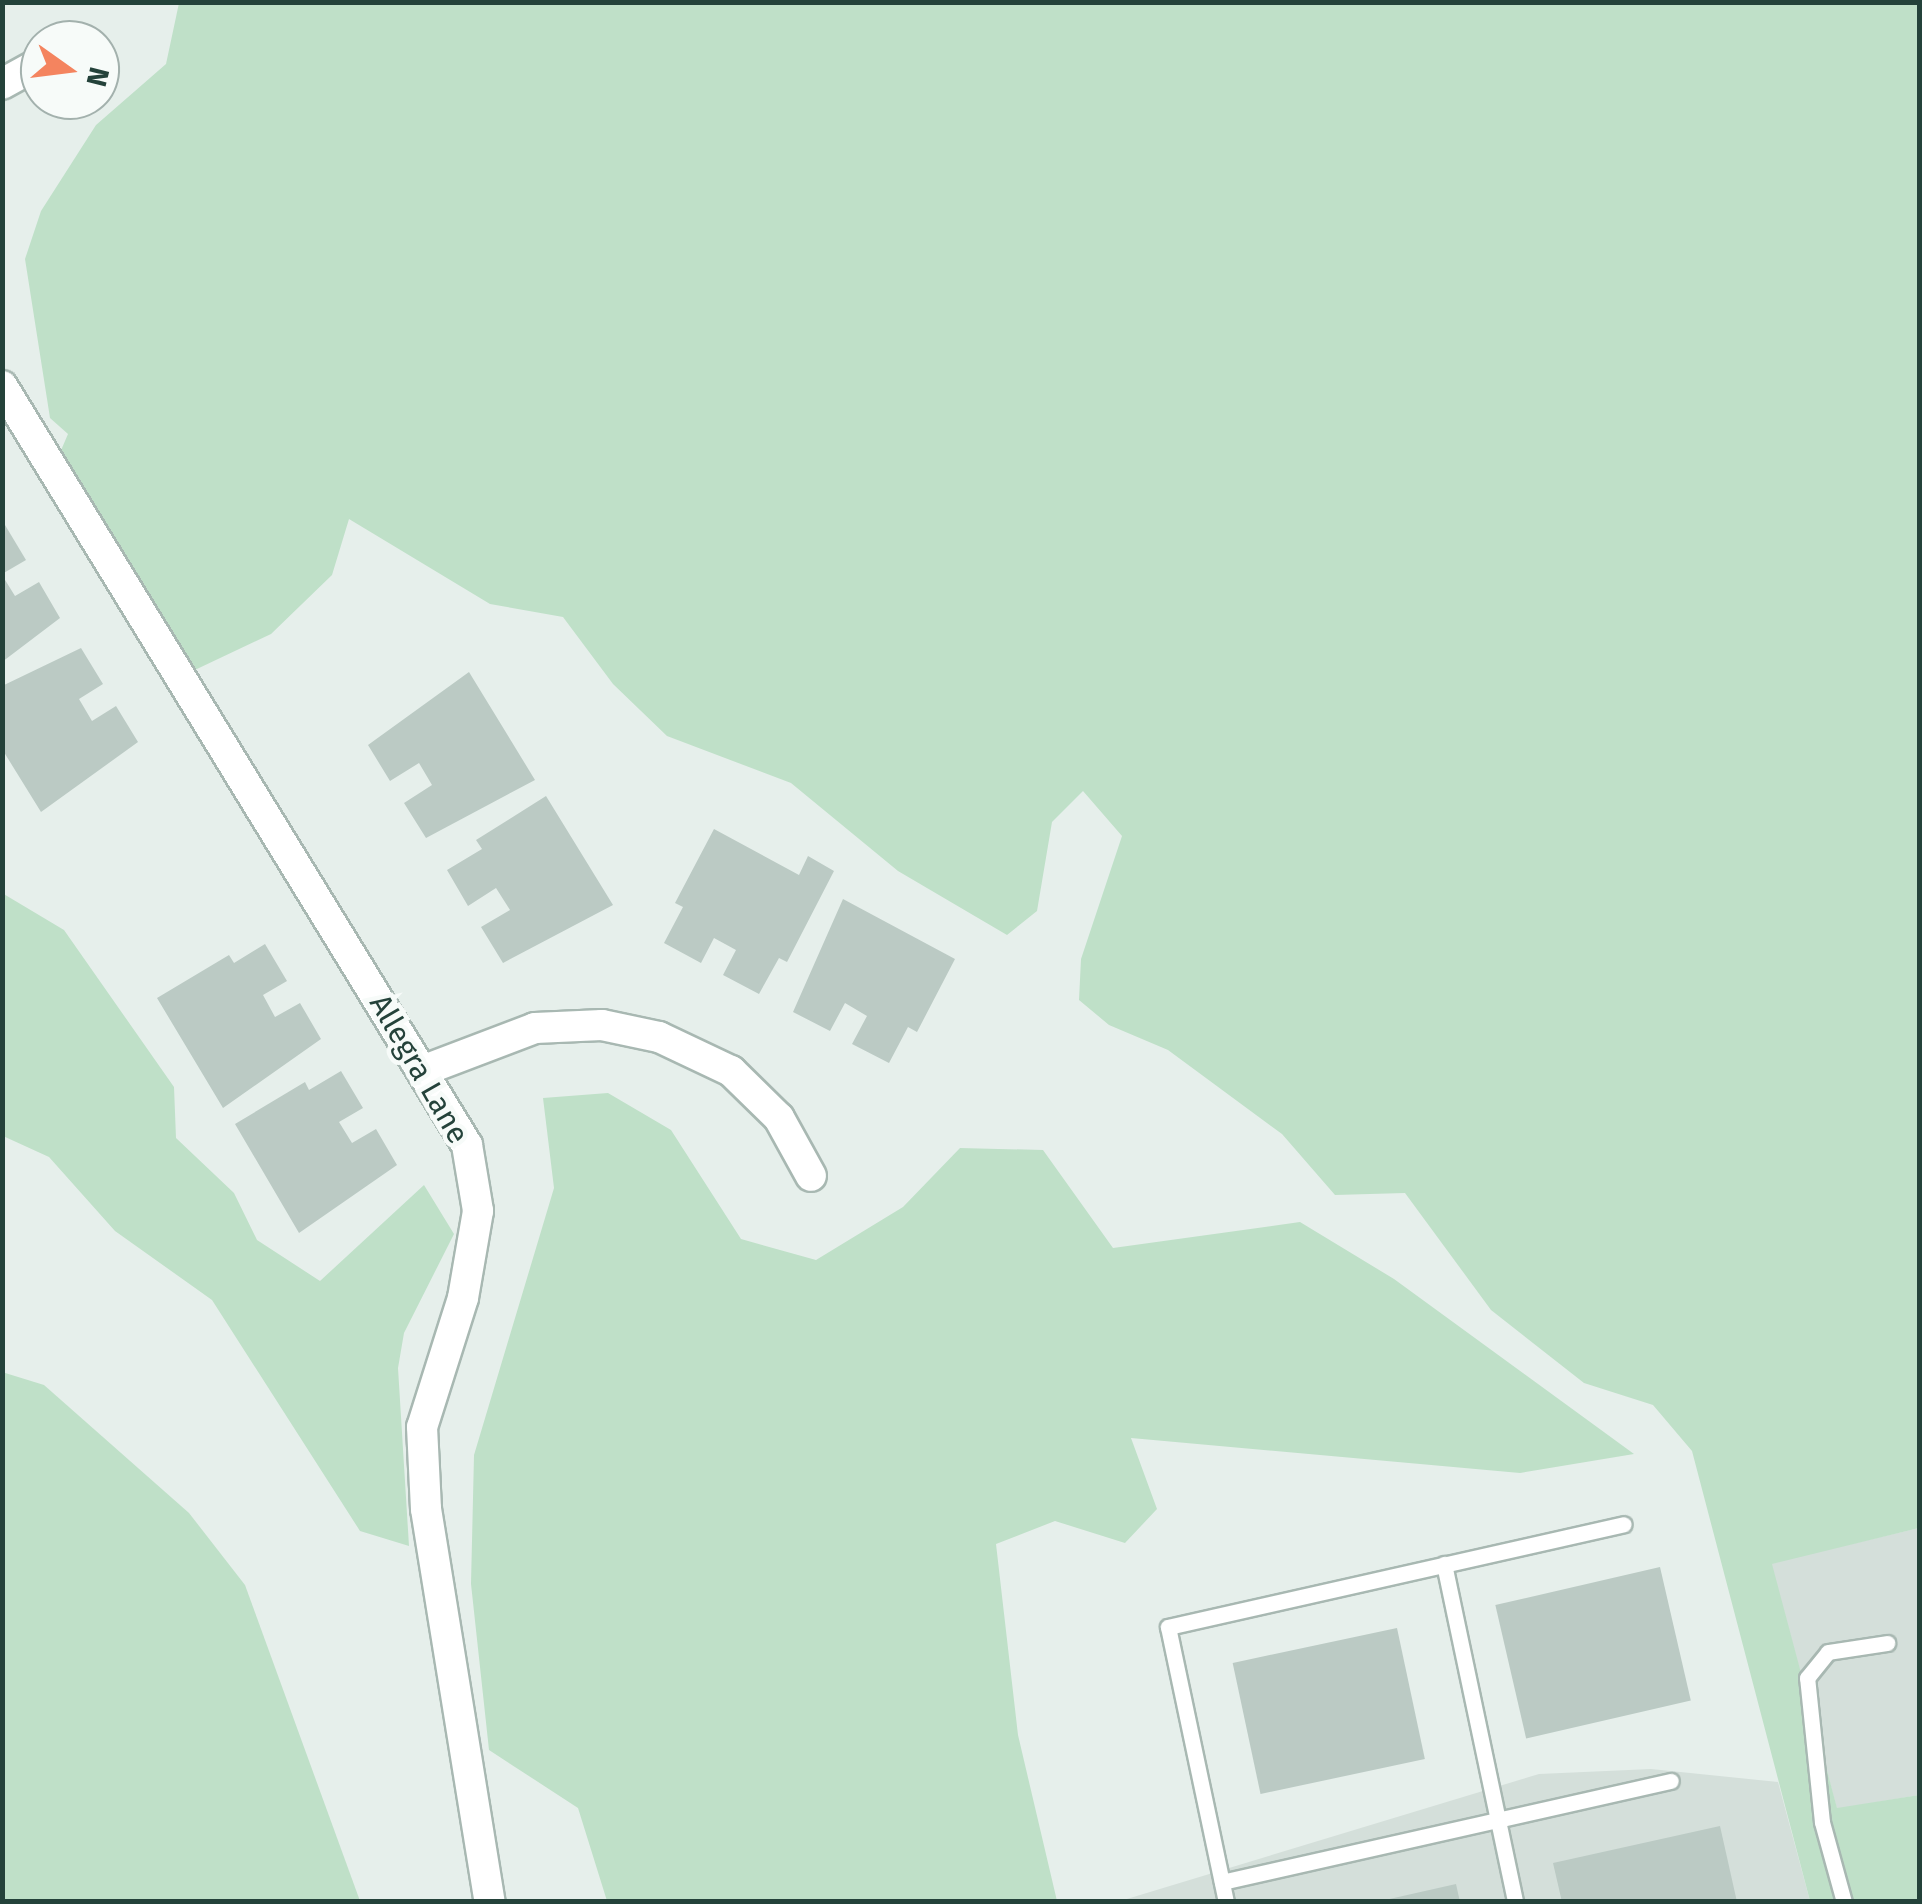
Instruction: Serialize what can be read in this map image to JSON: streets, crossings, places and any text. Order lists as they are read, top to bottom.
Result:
{
  "streets": {
    "street": ["Allegra Lane"]
  },
  "north": "right"
}
